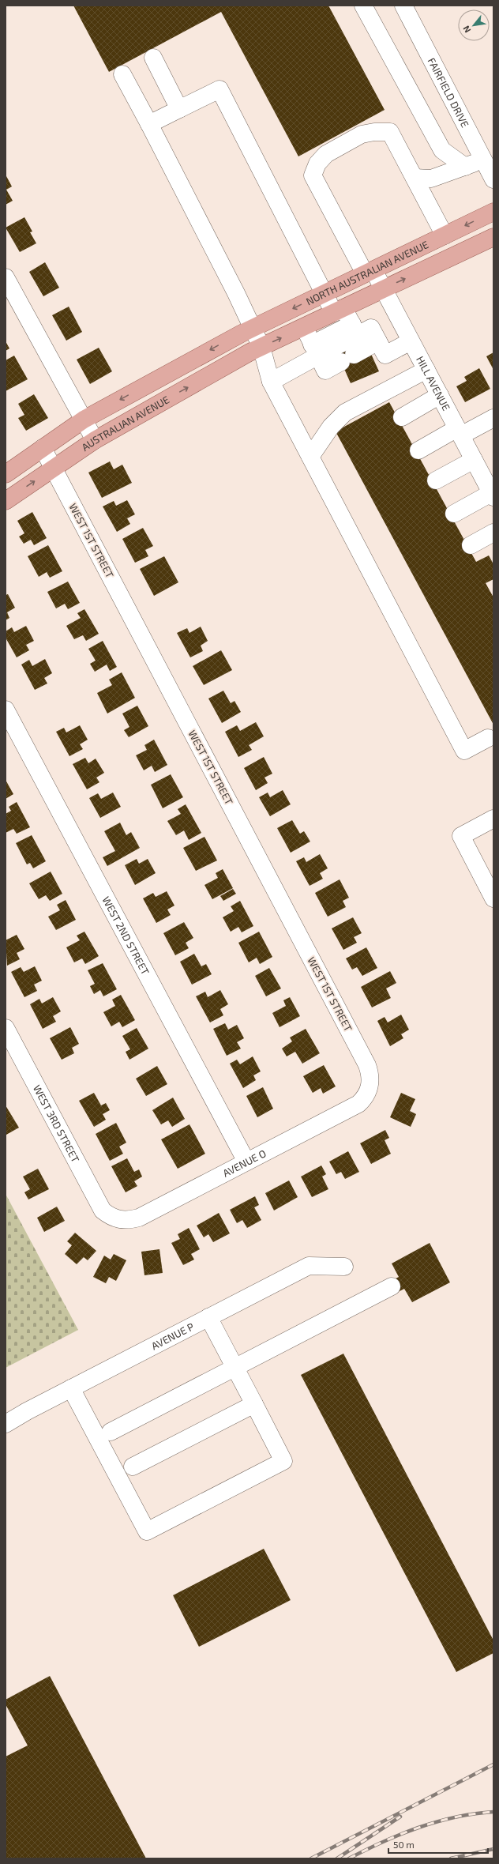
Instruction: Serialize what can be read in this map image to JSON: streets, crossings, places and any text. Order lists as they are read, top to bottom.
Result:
{
  "streets": {
    "main road": ["NORTH AUSTRALIAN AVENUE", "AUSTRALIAN AVENUE"],
    "street": [
      "FAIRFIELD DRIVE",
      "HILL AVENUE",
      "WEST 1ST STREET",
      "WEST 2ND STREET",
      "WEST 3RD STREET",
      "AVENUE O",
      "AVENUE P"
    ]
  },
  "crossings": [
    ["NORTH AUSTRALIAN AVENUE", "HILL AVENUE"],
    ["NORTH AUSTRALIAN AVENUE", "AUSTRALIAN AVENUE"],
    ["AUSTRALIAN AVENUE", "WEST 1ST STREET"],
    ["WEST 1ST STREET", "AVENUE O"],
    ["WEST 2ND STREET", "AVENUE O"],
    ["WEST 3RD STREET", "AVENUE O"]
  ],
  "scale_bar": "50 m",
  "north": "bottom left"
}
